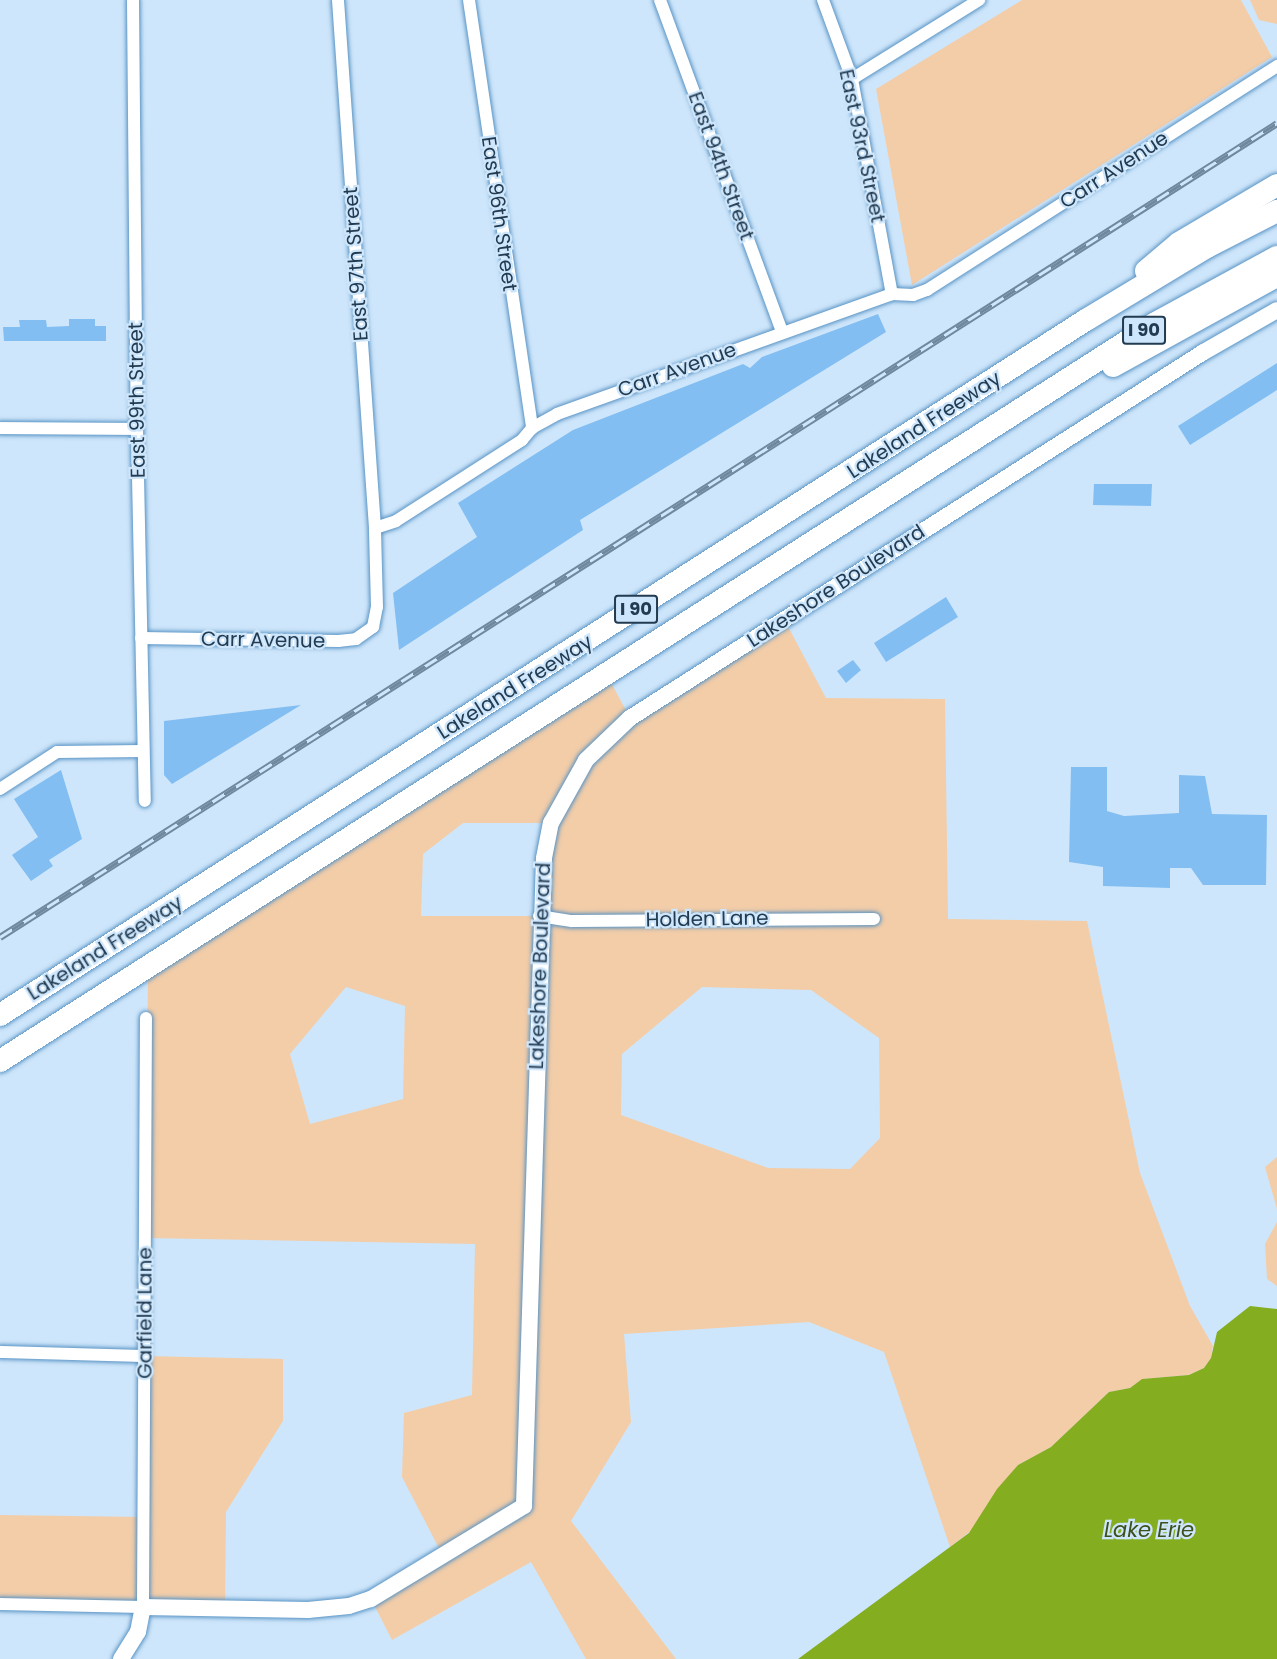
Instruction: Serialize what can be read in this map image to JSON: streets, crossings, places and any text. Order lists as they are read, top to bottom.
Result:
{
  "streets": {
    "highway": ["I 90", "Lakeland Freeway"],
    "street": [
      "East 93rd Street",
      "East 94th Street",
      "Carr Avenue",
      "East 96th Street",
      "East 97th Street",
      "East 99th Street",
      "Lakeshore Boulevard",
      "Holden Lane",
      "Garfield Lane"
    ]
  },
  "crossings": [
    ["East 93rd Street", "Carr Avenue"],
    ["East 94th Street", "Carr Avenue"],
    ["Carr Avenue", "East 96th Street"],
    ["Carr Avenue", "East 97th Street"],
    ["Carr Avenue", "East 99th Street"],
    ["Lakeshore Boulevard", "Holden Lane"],
    ["Lakeshore Boulevard", "Garfield Lane"]
  ],
  "water": ["Lake Erie"]
}
